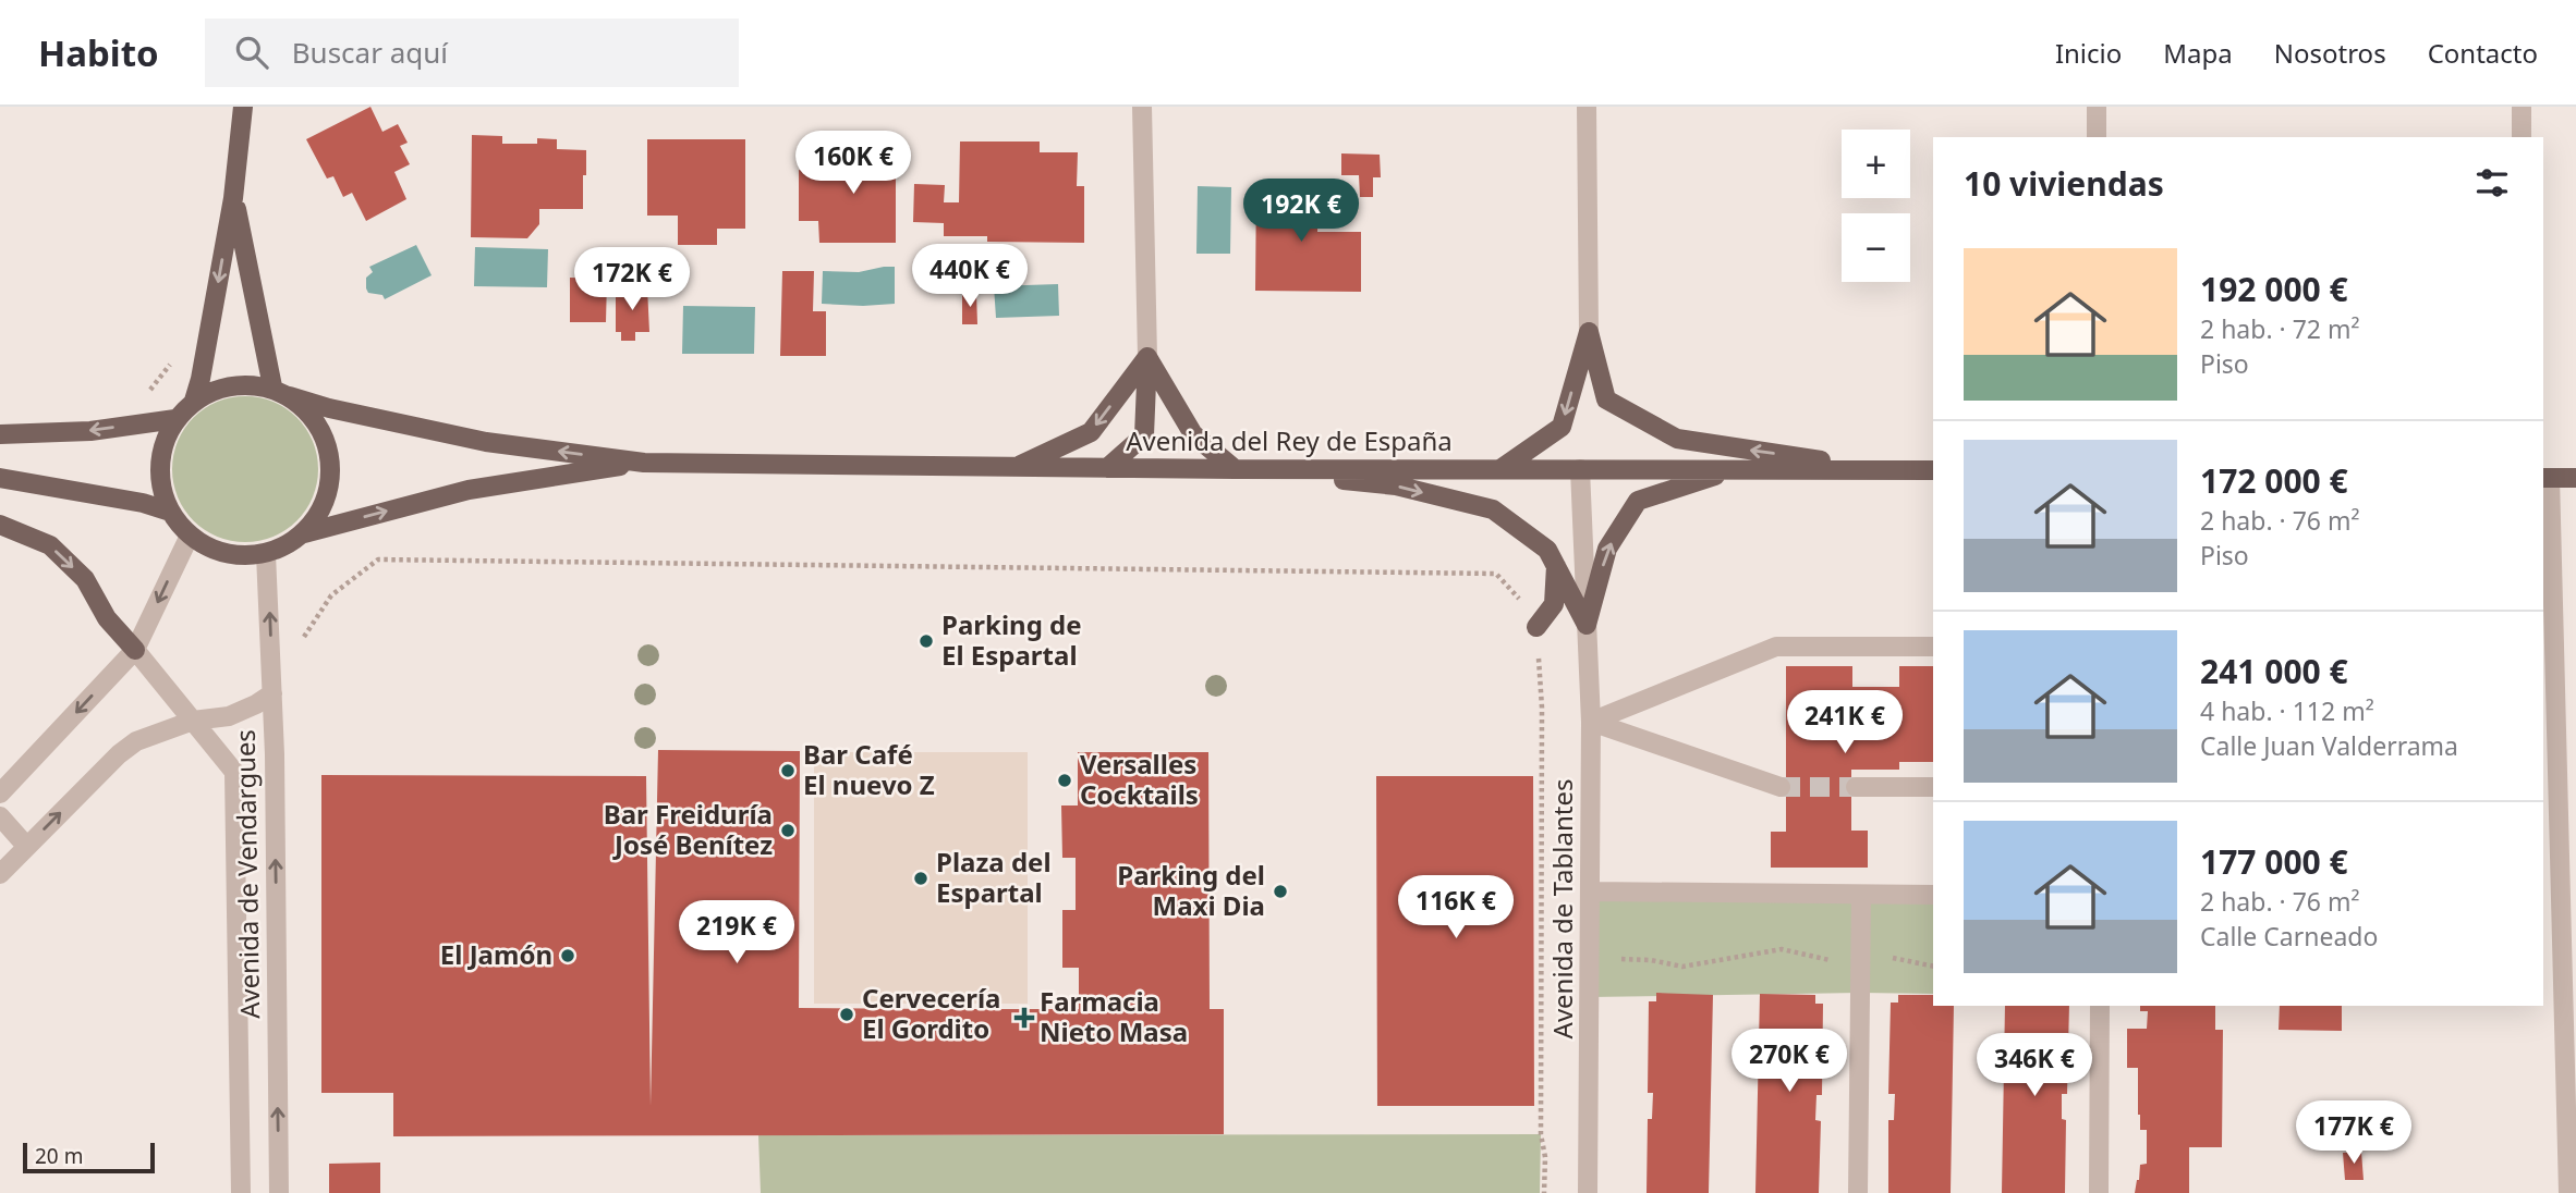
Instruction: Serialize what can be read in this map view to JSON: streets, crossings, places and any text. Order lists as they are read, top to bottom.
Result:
{
  "streets": {
    "main road": ["Avenida del Rey de España"],
    "street": ["Avenida de Vendargues", "Avenida de Tablantes"]
  },
  "crossings": [
    ["Avenida del Rey de España", "Avenida de Vendargues"],
    ["Avenida del Rey de España", "Avenida de Tablantes"]
  ],
  "places": {
    "other": [
      "Parking de El Espartal",
      "Bar Café El nuevo Z",
      "Versalles Cocktails",
      "Bar Freiduría José Benítez",
      "Plaza del Espartal",
      "Parking del Maxi Dia",
      "El Jamón",
      "Cervecería El Gordito"
    ],
    "health": ["Farmacia Nieto Masa"]
  },
  "scale_bar": "20 m",
  "page": {
    "header": "Habito",
    "search": "Buscar aquí",
    "nav": [
      "Inicio",
      "Mapa",
      "Nosotros",
      "Contacto"
    ],
    "map_buttons": ["+", "−"],
    "price": [
      "160K €",
      "192K €",
      "440K €",
      "172K €",
      "241K €",
      "116K €",
      "219K €",
      "270K €",
      "346K €",
      "177K €"
    ],
    "heading": "10 viviendas",
    "list": [
      {
        "name": "192 000 €",
        "note": "2 hab. · 72 m² · Piso"
      },
      {
        "name": "172 000 €",
        "note": "2 hab. · 76 m² · Piso"
      },
      {
        "name": "241 000 €",
        "note": "4 hab. · 112 m² · Calle Juan Valderrama"
      },
      {
        "name": "177 000 €",
        "note": "2 hab. · 76 m² · Calle Carneado"
      }
    ],
    "scale": "20 m"
  }
}
